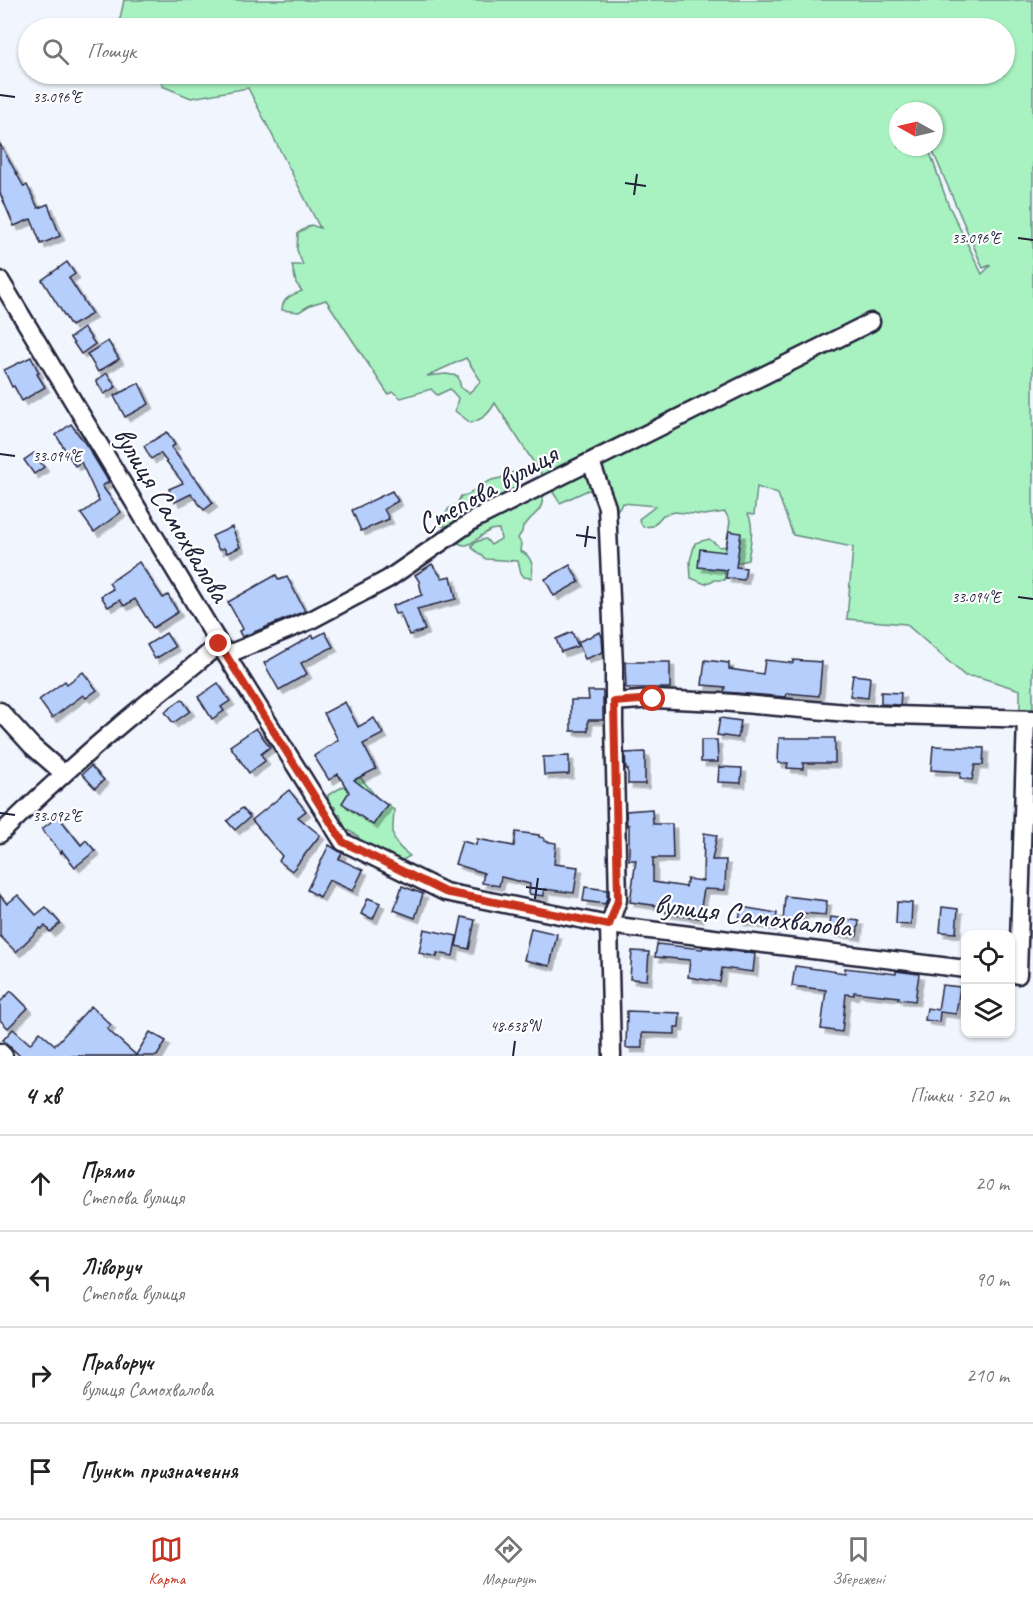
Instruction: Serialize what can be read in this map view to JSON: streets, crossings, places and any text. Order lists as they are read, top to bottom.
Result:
{
  "streets": {
    "street": ["Степова вулиця", "вулиця Самохвалова"]
  },
  "crossings": [
    ["Степова вулиця", "вулиця Самохвалова"]
  ],
  "north": "left",
  "page": {
    "search": "Пошук",
    "heading": ["4 хв", "Пішки · 320 m"],
    "list": [
      ["Прямо", "Степова вулиця", "20 m"],
      ["Ліворуч", "Степова вулиця", "90 m"],
      ["Праворуч", "вулиця Самохвалова", "210 m"],
      "Пункт призначення"
    ],
    "nav": ["Карта", "Маршрут", "Збережені"]
  },
  "coordinates": [
    "33.096°E",
    "33.094°E",
    "33.092°E",
    "48.638°N"
  ]
}
